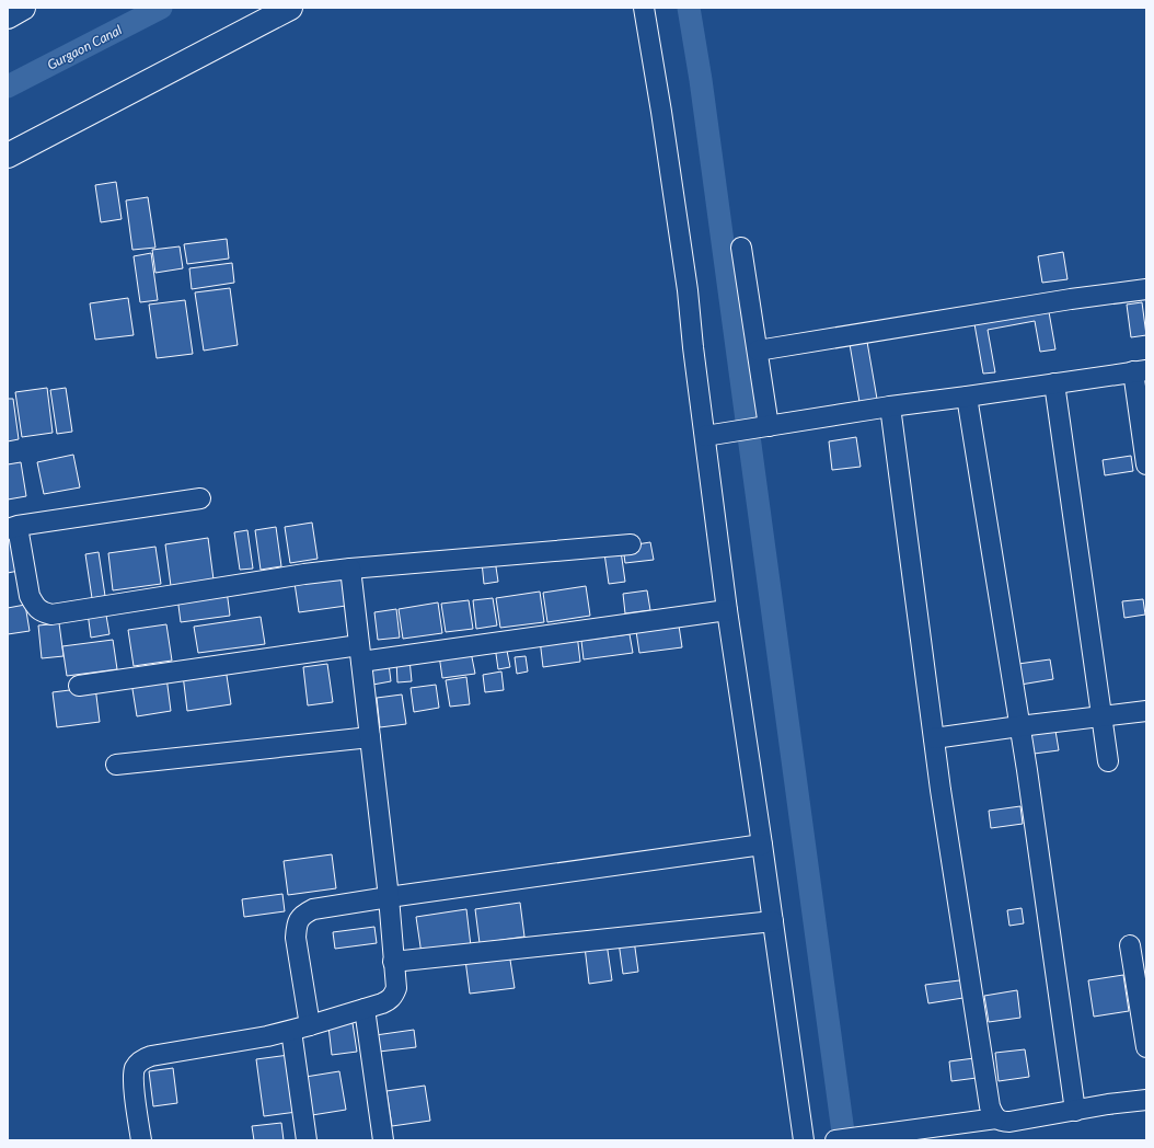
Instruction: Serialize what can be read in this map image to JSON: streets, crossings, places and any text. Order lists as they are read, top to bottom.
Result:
{
  "water": ["Gurgaon Canal"]
}
